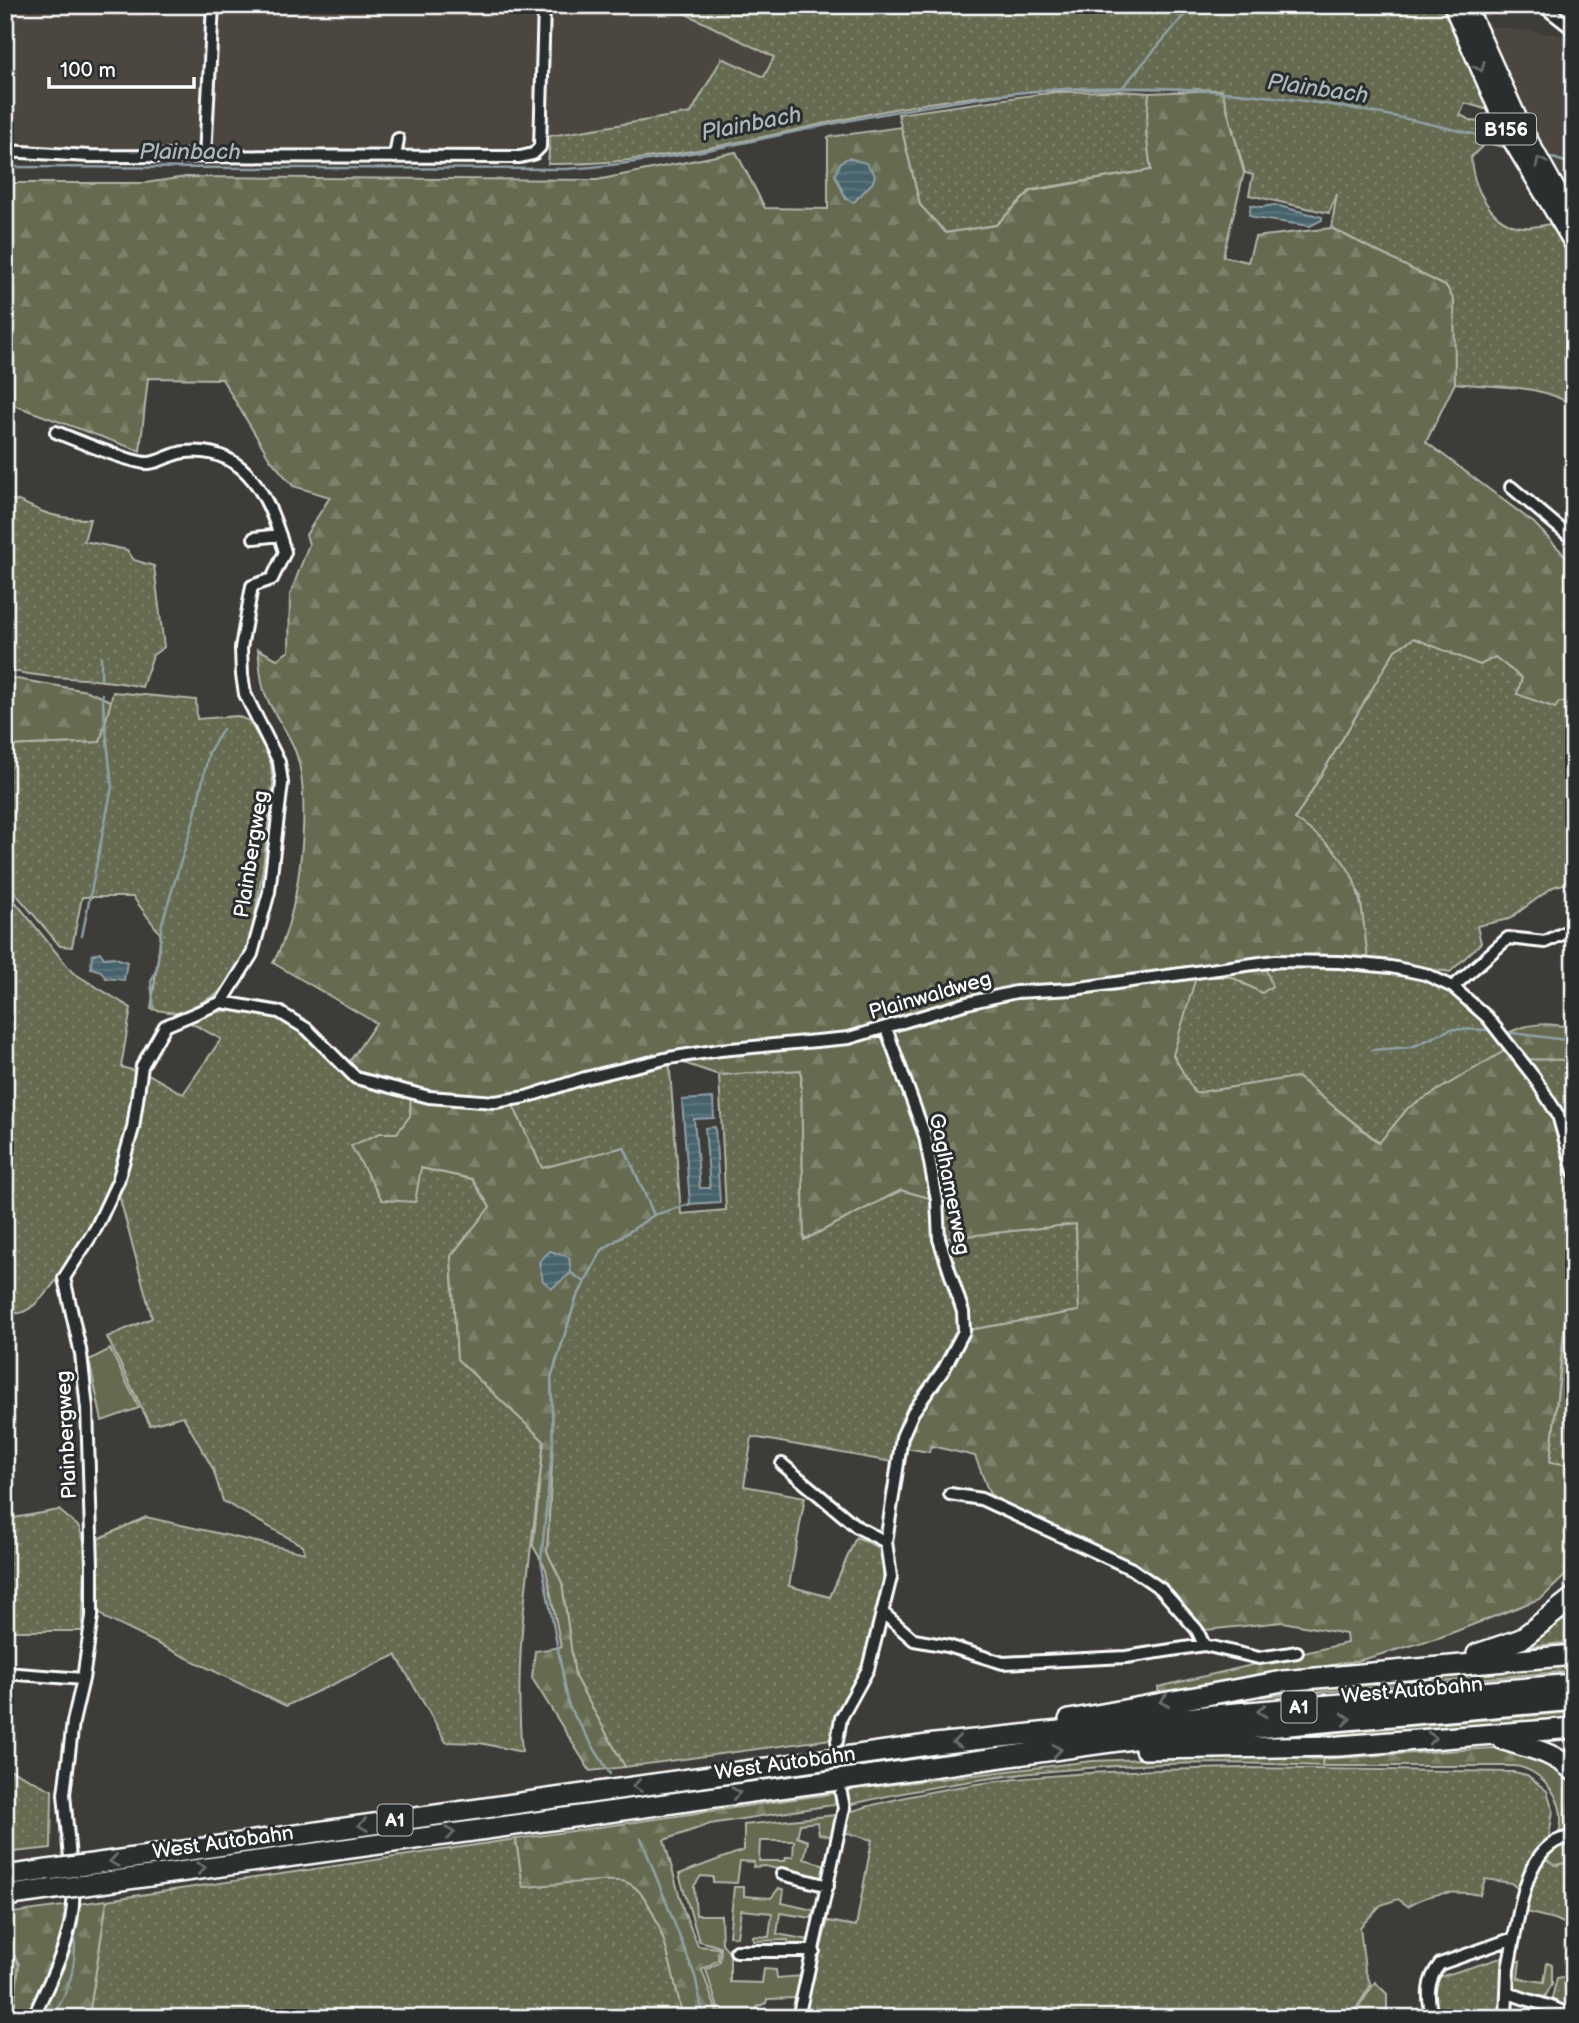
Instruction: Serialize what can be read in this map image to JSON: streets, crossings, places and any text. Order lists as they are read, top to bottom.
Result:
{
  "streets": {
    "highway": ["West Autobahn", "A1"],
    "main road": ["B156"],
    "street": ["Plainbergweg", "Plainwaldweg", "Gaglhamerweg"]
  },
  "crossings": [
    ["Plainbergweg", "Plainwaldweg"],
    ["Plainwaldweg", "Gaglhamerweg"]
  ],
  "water": ["Plainbach"],
  "scale_bar": "100 m"
}
